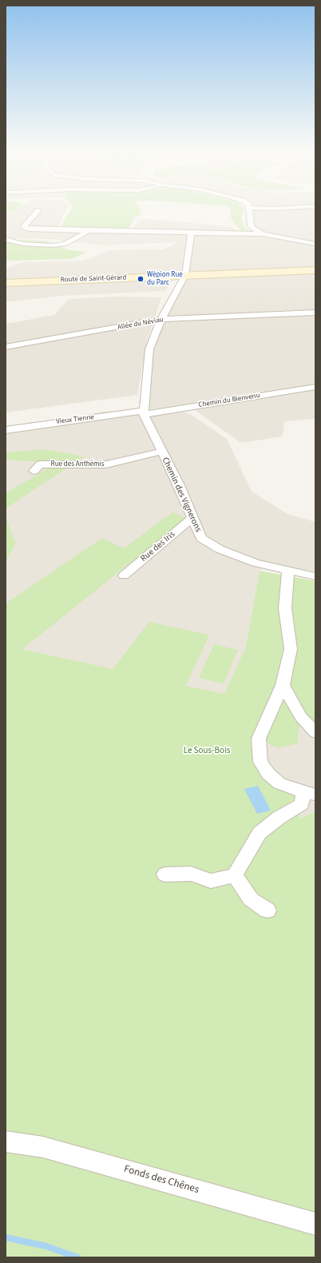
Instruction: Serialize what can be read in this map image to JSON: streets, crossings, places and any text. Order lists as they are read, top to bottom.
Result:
{
  "streets": {
    "main road": ["Route de Saint-Gérard"],
    "street": [
      "Allée du Néviau",
      "Chemin du Bienvenu",
      "Vieux Tienne",
      "Rue des Anthémis",
      "Chemin des Vignerons",
      "Rue des Iris",
      "Fonds des Chênes"
    ]
  },
  "crossings": [
    ["Chemin du Bienvenu", "Vieux Tienne"],
    ["Chemin du Bienvenu", "Chemin des Vignerons"],
    ["Vieux Tienne", "Chemin des Vignerons"],
    ["Rue des Anthémis", "Chemin des Vignerons"],
    ["Chemin des Vignerons", "Rue des Iris"]
  ],
  "parks": ["Le Sous-Bois"],
  "places": ["Wépion Rue du Parc"]
}
